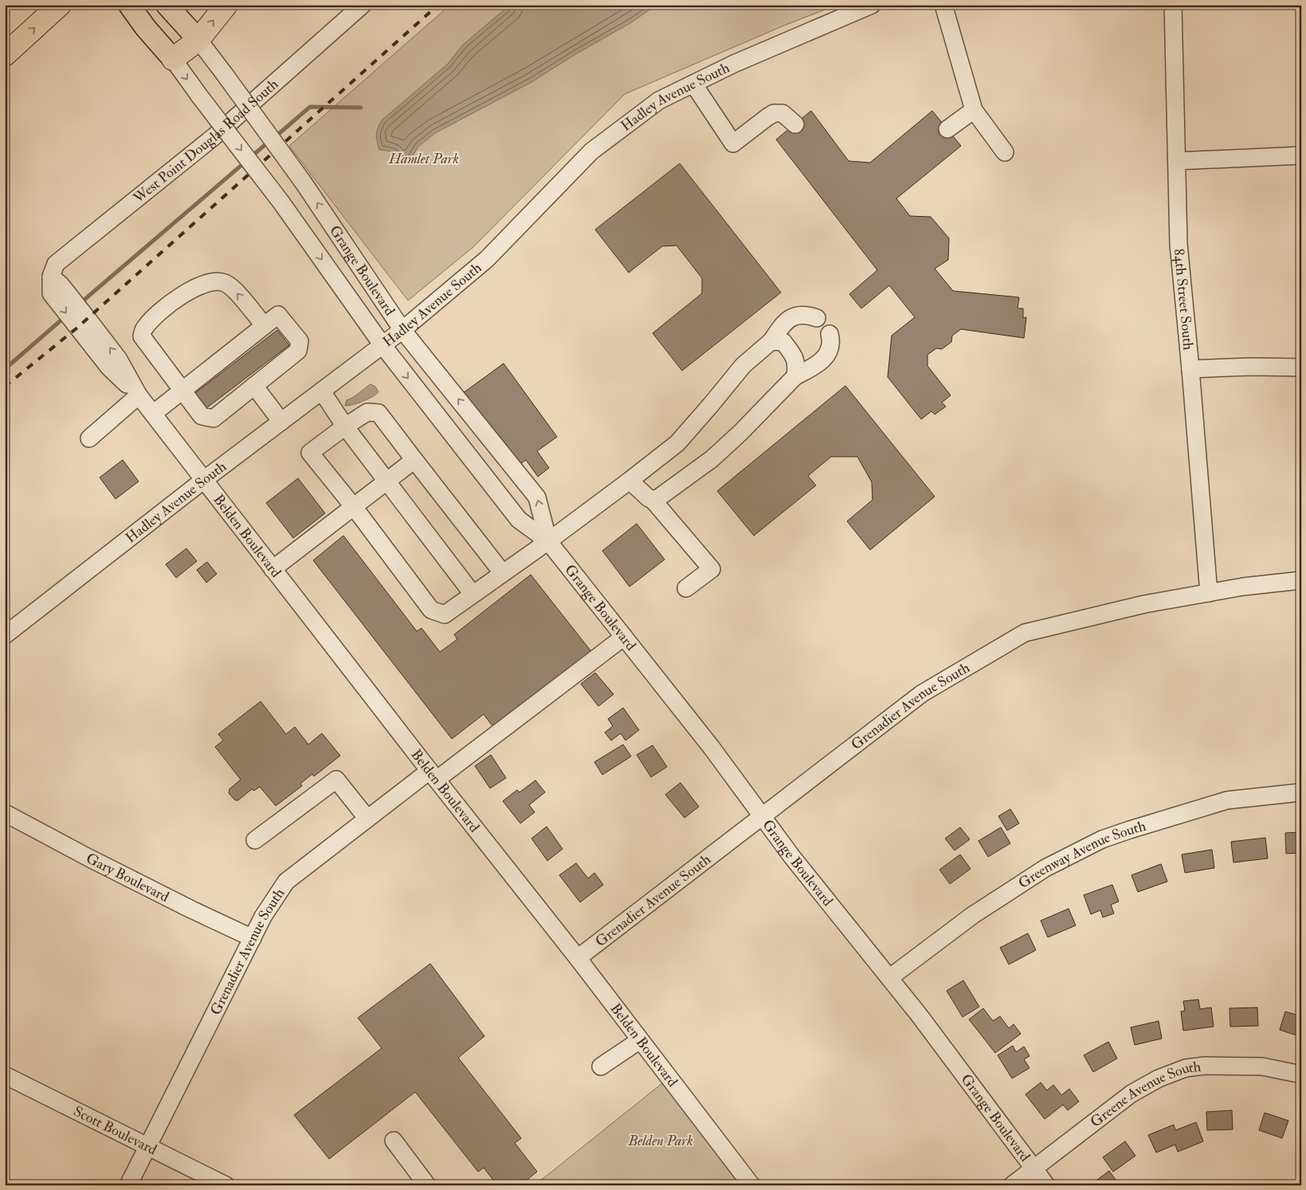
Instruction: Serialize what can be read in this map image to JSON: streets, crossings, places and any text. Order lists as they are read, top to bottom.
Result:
{
  "streets": {
    "street": [
      "Hadley Avenue South",
      "West Point Douglas Road South",
      "Grange Boulevard",
      "84th Street South",
      "Belden Boulevard",
      "Grenadier Avenue South",
      "Greenway Avenue South",
      "Gary Boulevard",
      "Greene Avenue South",
      "Scott Boulevard"
    ]
  },
  "crossings": [
    ["Hadley Avenue South", "Grange Boulevard"],
    ["Hadley Avenue South", "Belden Boulevard"],
    ["West Point Douglas Road South", "Belden Boulevard"],
    ["Grange Boulevard", "Grenadier Avenue South"],
    ["Grange Boulevard", "Greenway Avenue South"],
    ["Grange Boulevard", "Greene Avenue South"],
    ["84th Street South", "Grenadier Avenue South"],
    ["Belden Boulevard", "Grenadier Avenue South"],
    ["Grenadier Avenue South", "Gary Boulevard"],
    ["Grenadier Avenue South", "Scott Boulevard"]
  ],
  "parks": ["Hamlet Park", "Belden Park"]
}
